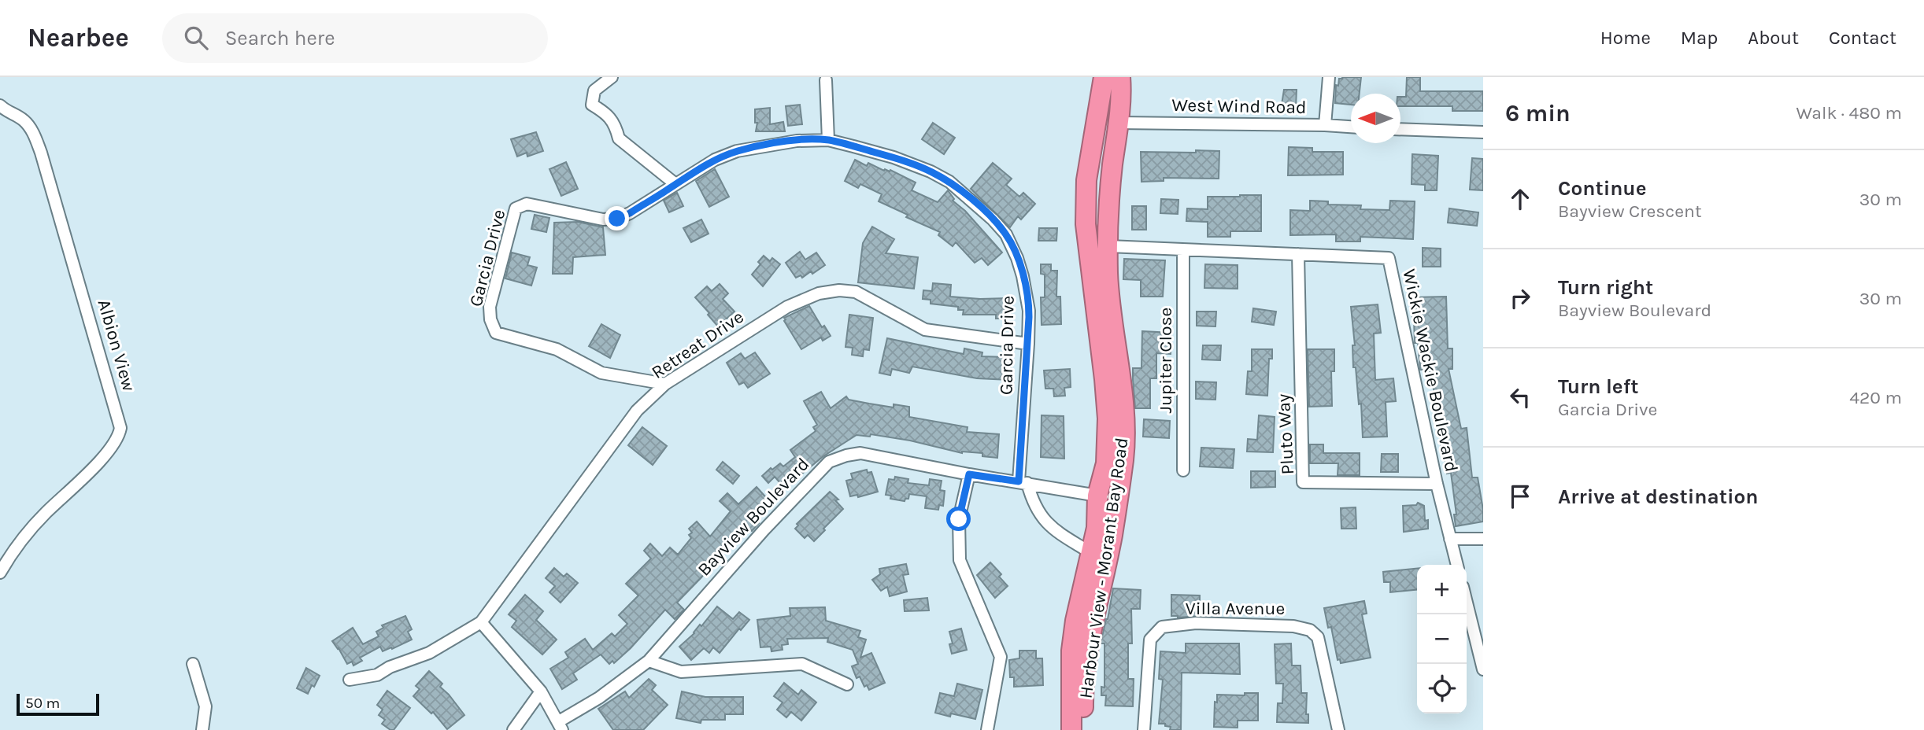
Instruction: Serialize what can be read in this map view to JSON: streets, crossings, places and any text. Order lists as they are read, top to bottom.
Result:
{
  "streets": {
    "highway": ["Harbour View - Morant Bay Road"],
    "street": [
      "West Wind Road",
      "Garcia Drive",
      "Retreat Drive",
      "Albion View",
      "Jupiter Close",
      "Wickie Wackie Boulevard",
      "Pluto Way",
      "Bayview Boulevard",
      "Villa Avenue"
    ]
  },
  "crossings": [
    ["West Wind Road", "Harbour View - Morant Bay Road"],
    ["Garcia Drive", "Retreat Drive"],
    ["Garcia Drive", "Bayview Boulevard"],
    ["Jupiter Close", "Wickie Wackie Boulevard"],
    ["Wickie Wackie Boulevard", "Pluto Way"],
    ["Wickie Wackie Boulevard", "Harbour View - Morant Bay Road"],
    ["Bayview Boulevard", "Harbour View - Morant Bay Road"]
  ],
  "scale_bar": "50 m",
  "north": "left",
  "page": {
    "header": "Nearbee",
    "search": "Search here",
    "nav": [
      "Home",
      "Map",
      "About",
      "Contact"
    ],
    "heading": ["6 min", "Walk · 480 m"],
    "list": [
      ["Continue", "Bayview Crescent", "30 m"],
      ["Turn right", "Bayview Boulevard", "30 m"],
      ["Turn left", "Garcia Drive", "420 m"],
      "Arrive at destination"
    ],
    "map_buttons": ["+", "−"],
    "scale": "50 m"
  }
}
